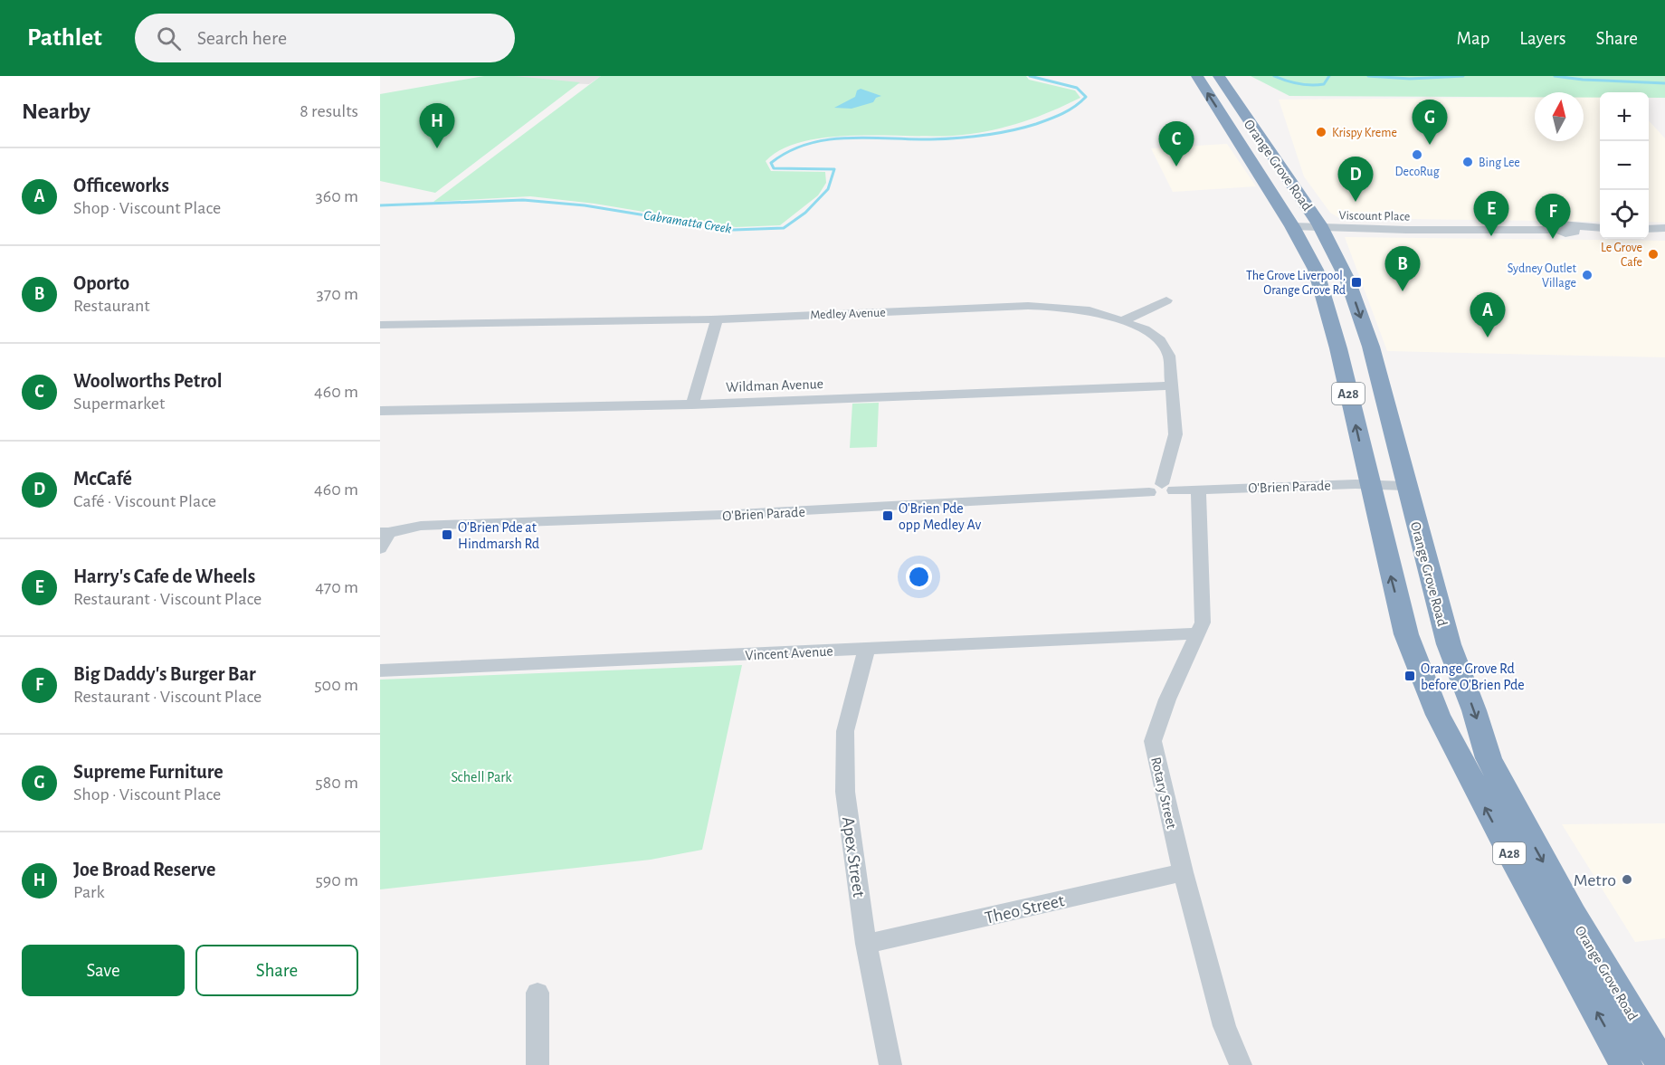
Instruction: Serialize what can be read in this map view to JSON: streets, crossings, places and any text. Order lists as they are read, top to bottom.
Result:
{
  "streets": {
    "highway": ["Orange Grove Road", "A28"],
    "street": [
      "Viscount Place",
      "Medley Avenue",
      "Wildman Avenue",
      "O'Brien Parade",
      "Vincent Avenue",
      "Rotary Street",
      "Apex Street",
      "Theo Street"
    ]
  },
  "crossings": [
    ["Orange Grove Road", "Viscount Place"],
    ["Orange Grove Road", "O'Brien Parade"],
    ["Medley Avenue", "Wildman Avenue"],
    ["Medley Avenue", "O'Brien Parade"],
    ["O'Brien Parade", "Rotary Street"],
    ["Vincent Avenue", "Rotary Street"],
    ["Vincent Avenue", "Apex Street"],
    ["Rotary Street", "Theo Street"],
    ["Apex Street", "Theo Street"]
  ],
  "water": ["Cabramatta Creek"],
  "parks": ["Schell Park"],
  "places": {
    "other": [
      "Krispy Kreme",
      "DecoRug",
      "Bing Lee",
      "Le Grove Cafe",
      "Sydney Outlet Village",
      "Metro"
    ],
    "transit": [
      "The Grove Liverpool, Orange Grove Rd",
      "O'Brien Pde opp Medley Av",
      "O'Brien Pde at Hindmarsh Rd",
      "Orange Grove Rd before O'Brien Pde"
    ]
  },
  "north": "top",
  "page": {
    "header": "Pathlet",
    "search": "Search here",
    "nav": ["Map", "Layers", "Share"],
    "heading": ["Nearby", "8 results"],
    "map_buttons": ["+", "−"],
    "pins": [
      "G",
      "H",
      "C",
      "D",
      "E",
      "F",
      "B",
      "A"
    ],
    "list": [
      {
        "mark": "A",
        "name": "Officeworks",
        "note": "Shop · Viscount Place",
        "value": "360 m"
      },
      {
        "mark": "B",
        "name": "Oporto",
        "note": "Restaurant",
        "value": "370 m"
      },
      {
        "mark": "C",
        "name": "Woolworths Petrol",
        "note": "Supermarket",
        "value": "460 m"
      },
      {
        "mark": "D",
        "name": "McCafé",
        "note": "Café · Viscount Place",
        "value": "460 m"
      },
      {
        "mark": "E",
        "name": "Harry's Cafe de Wheels",
        "note": "Restaurant · Viscount Place",
        "value": "470 m"
      },
      {
        "mark": "F",
        "name": "Big Daddy's Burger Bar",
        "note": "Restaurant · Viscount Place",
        "value": "500 m"
      },
      {
        "mark": "G",
        "name": "Supreme Furniture",
        "note": "Shop · Viscount Place",
        "value": "580 m"
      },
      {
        "mark": "H",
        "name": "Joe Broad Reserve",
        "note": "Park",
        "value": "590 m"
      }
    ],
    "buttons": ["Save", "Share"]
  }
}
